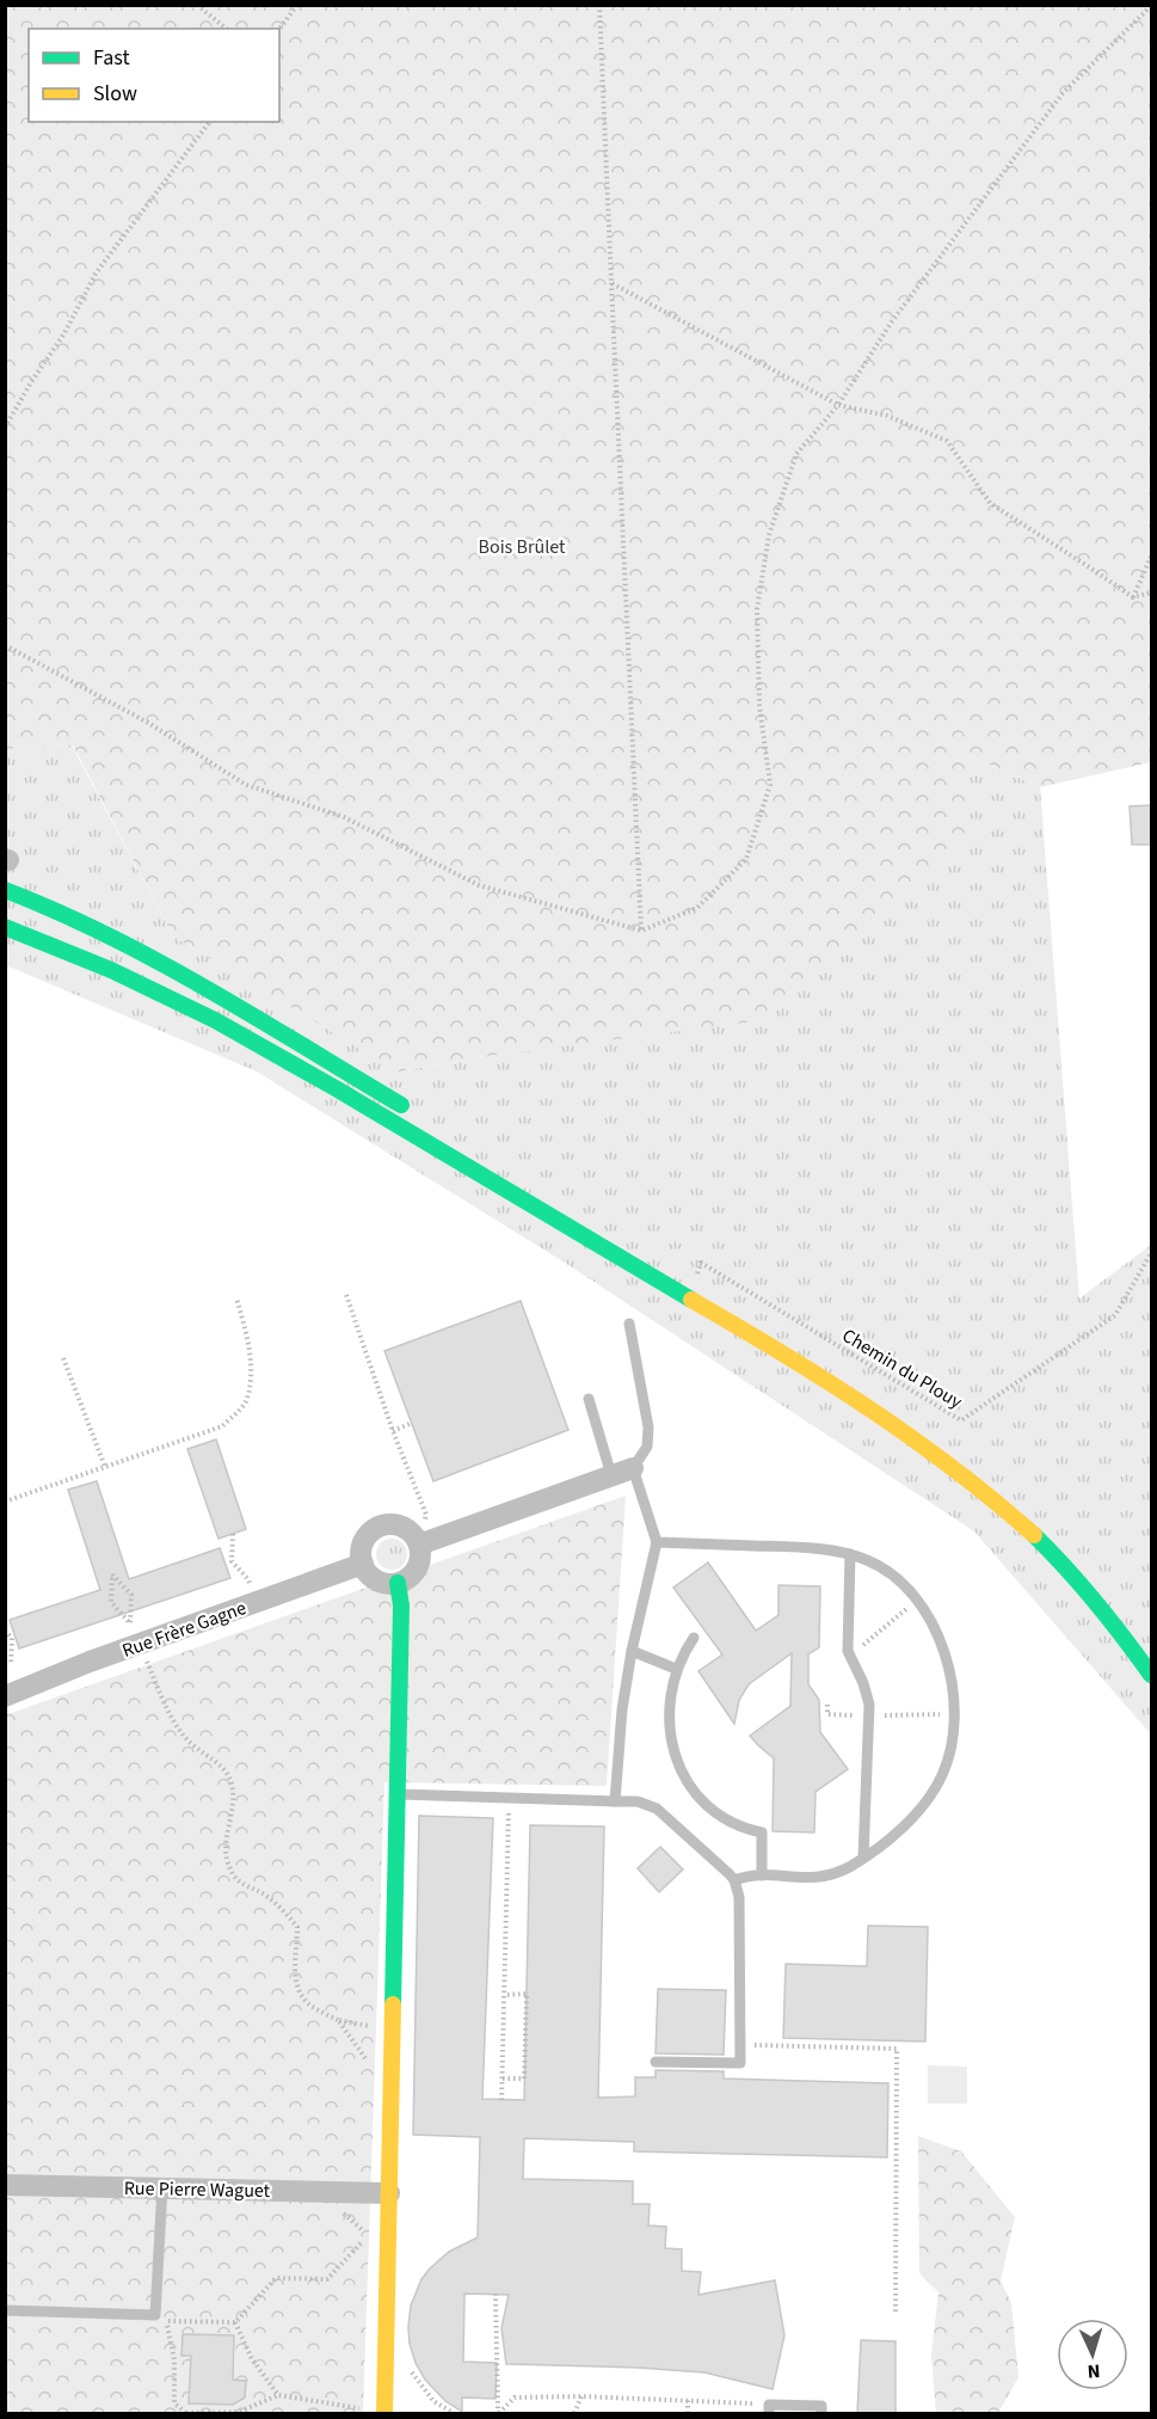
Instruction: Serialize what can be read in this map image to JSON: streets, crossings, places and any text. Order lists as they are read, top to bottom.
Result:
{
  "streets": {
    "street": ["Rue Frère Gagne", "Rue Pierre Waguet"],
    "path": ["Chemin du Plouy"]
  },
  "parks": ["Bois Brûlet"],
  "legend": ["Fast", "Slow"],
  "north": "bottom"
}
